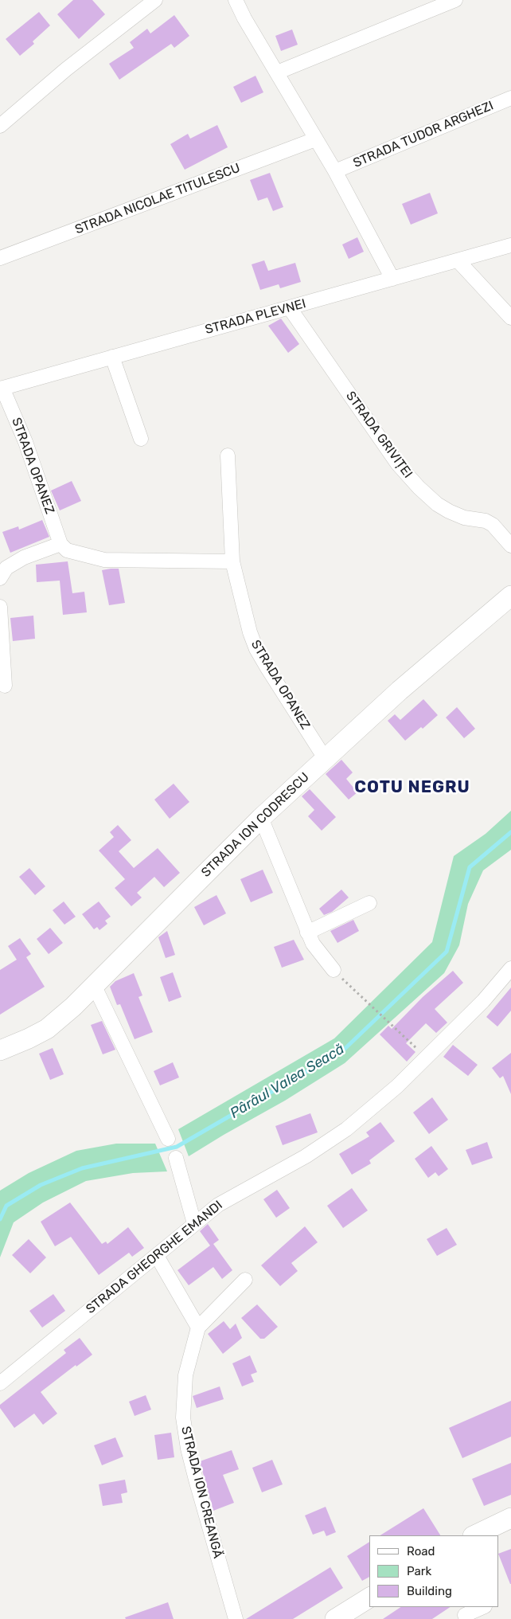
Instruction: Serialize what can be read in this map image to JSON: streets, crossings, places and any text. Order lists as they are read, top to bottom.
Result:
{
  "streets": {
    "main road": ["STRADA ION CODRESCU"],
    "street": [
      "STRADA TUDOR ARGHEZI",
      "STRADA NICOLAE TITULESCU",
      "STRADA PLEVNEI",
      "STRADA GRIVIȚEI",
      "STRADA OPANEZ",
      "STRADA GHEORGHE EMANDI",
      "STRADA ION CREANGĂ"
    ]
  },
  "crossings": [
    ["STRADA PLEVNEI", "STRADA GRIVIȚEI"],
    ["STRADA PLEVNEI", "STRADA OPANEZ"],
    ["STRADA OPANEZ", "STRADA ION CODRESCU"]
  ],
  "districts": ["COTU NEGRU"],
  "water": ["Pârâul Valea Seacă"],
  "legend": ["Road", "Park", "Building"]
}
